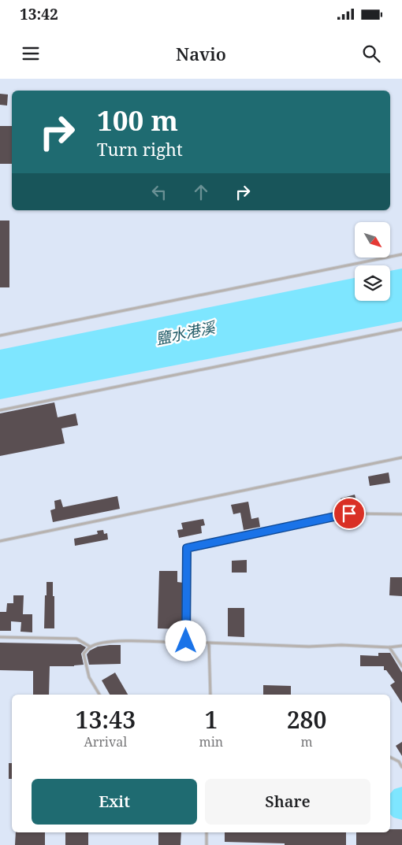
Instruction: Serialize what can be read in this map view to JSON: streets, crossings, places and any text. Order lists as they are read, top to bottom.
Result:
{
  "water": ["鹽水港溪"],
  "north": "bottom right",
  "page": {
    "status": "13:42",
    "header": "Navio",
    "turn": ["100 m", "Turn right"],
    "eta": [
      "13:43",
      "Arrival",
      "1",
      "min",
      "280",
      "m"
    ],
    "buttons": ["Exit", "Share"]
  }
}
